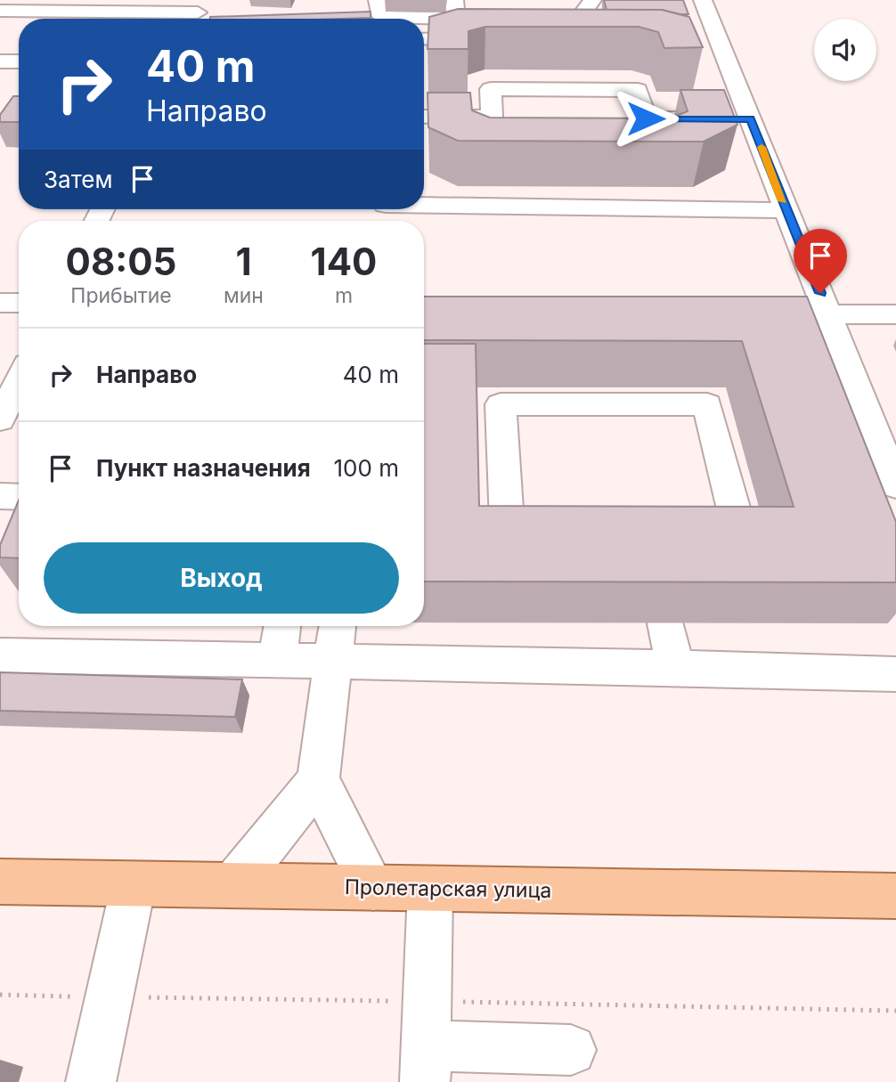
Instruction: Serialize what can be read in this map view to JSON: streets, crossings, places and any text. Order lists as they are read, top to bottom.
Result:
{
  "streets": {
    "main road": ["Пролетарская улица"]
  },
  "page": {
    "turn": ["40 m", "Направо"],
    "then": "Затем",
    "eta": [
      "08:05",
      "Прибытие",
      "1",
      "мин",
      "140",
      "m"
    ],
    "list": [
      {
        "name": "Направо",
        "value": "40 m"
      },
      {
        "name": "Пункт назначения",
        "value": "100 m"
      }
    ],
    "buttons": "Выход"
  }
}
